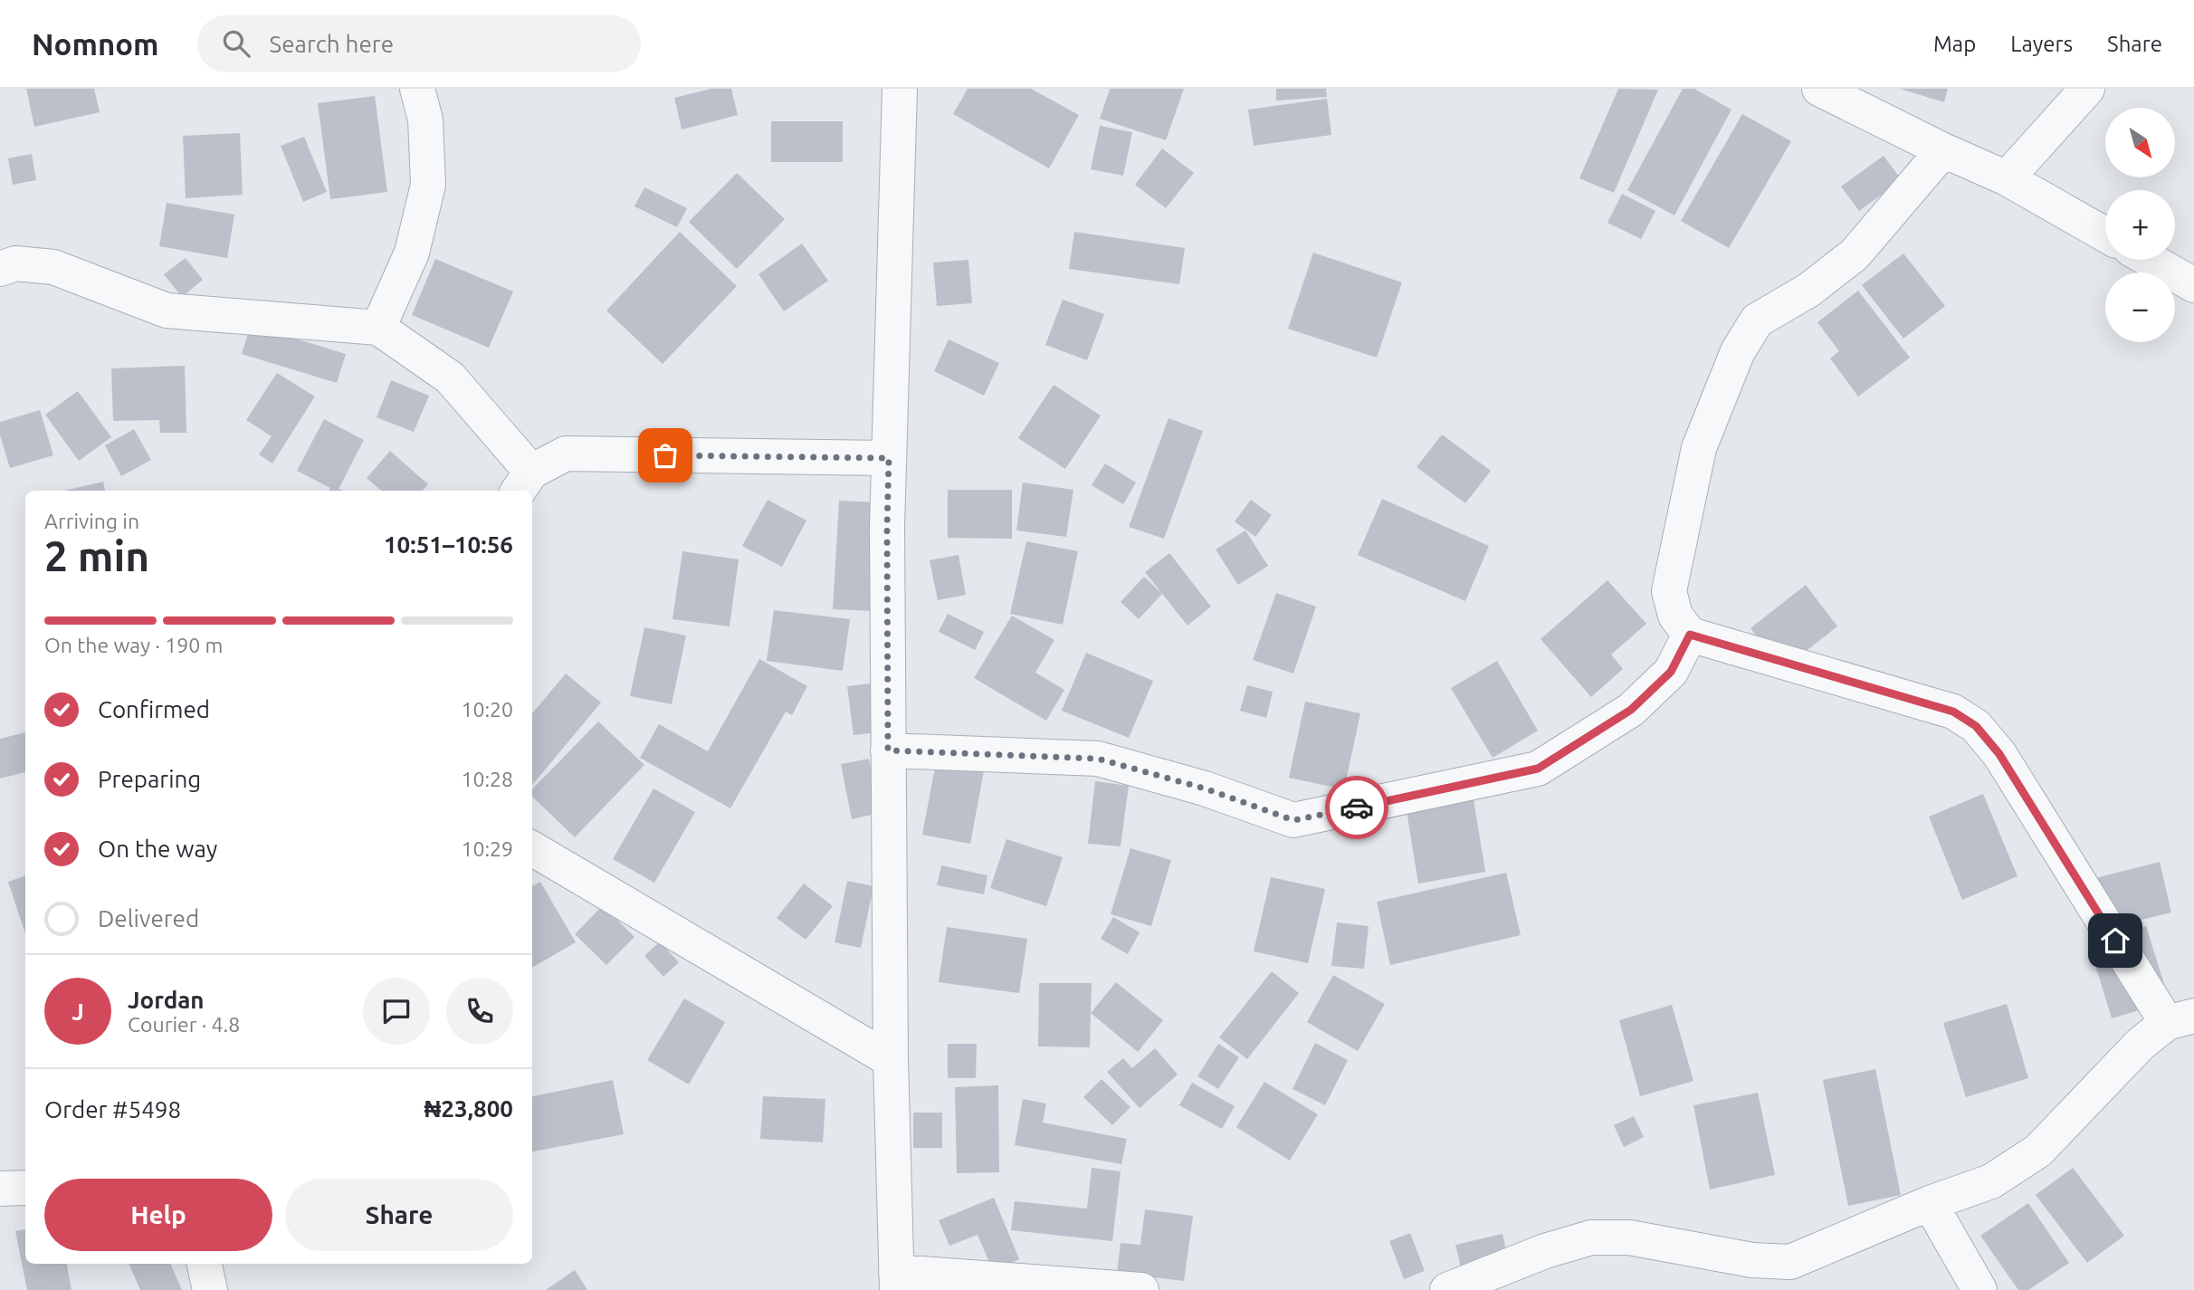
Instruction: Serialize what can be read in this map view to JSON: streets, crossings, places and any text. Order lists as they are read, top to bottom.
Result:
{
  "north": "bottom right",
  "page": {
    "header": "Nomnom",
    "search": "Search here",
    "nav": ["Map", "Layers", "Share"],
    "map_buttons": ["+", "−"],
    "heading": ["2 min", "Arriving in", "10:51–10:56"],
    "panel": [
      "Jordan",
      "Courier · 4.8",
      "Order #5498",
      "₦23,800"
    ],
    "bar": "On the way · 190 m",
    "list": [
      ["Confirmed", "10:20"],
      ["Preparing", "10:28"],
      ["On the way", "10:29"],
      "Delivered"
    ],
    "round": "J",
    "buttons": ["Help", "Share"]
  }
}
